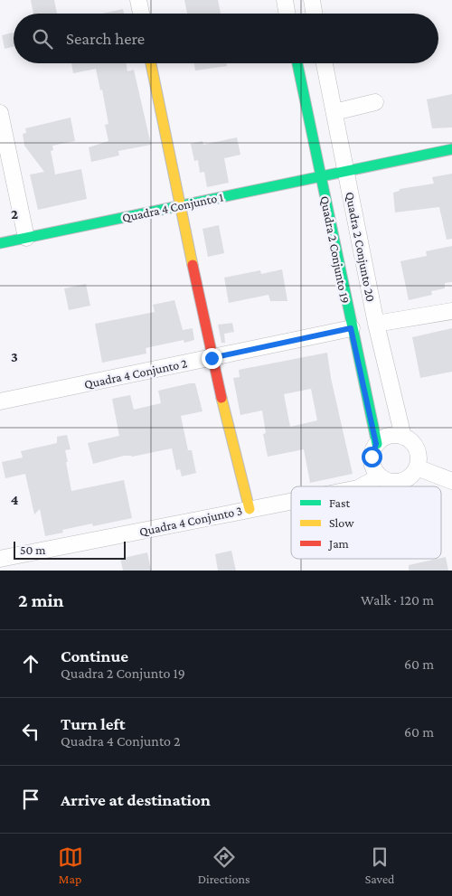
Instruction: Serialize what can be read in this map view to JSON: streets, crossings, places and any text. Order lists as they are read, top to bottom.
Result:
{
  "streets": {
    "street": [
      "Quadra 4 Conjunto 1",
      "Quadra 2 Conjunto 20",
      "Quadra 2 Conjunto 19",
      "Quadra 4 Conjunto 2",
      "Quadra 4 Conjunto 3"
    ]
  },
  "crossings": [
    ["Quadra 4 Conjunto 1", "Quadra 2 Conjunto 20"],
    ["Quadra 4 Conjunto 1", "Quadra 2 Conjunto 19"],
    ["Quadra 2 Conjunto 20", "Quadra 2 Conjunto 19"],
    ["Quadra 2 Conjunto 20", "Quadra 4 Conjunto 3"],
    ["Quadra 2 Conjunto 19", "Quadra 4 Conjunto 2"],
    ["Quadra 2 Conjunto 19", "Quadra 4 Conjunto 3"]
  ],
  "legend": ["Fast", "Slow", "Jam"],
  "scale_bar": "50 m",
  "page": {
    "search": "Search here",
    "scale": "50 m",
    "heading": ["2 min", "Walk · 120 m"],
    "list": [
      ["Continue", "Quadra 2 Conjunto 19", "60 m"],
      ["Turn left", "Quadra 4 Conjunto 2", "60 m"],
      "Arrive at destination"
    ],
    "nav": ["Map", "Directions", "Saved"]
  },
  "grid": {
    "rows": ["2", "3", "4"]
  }
}
